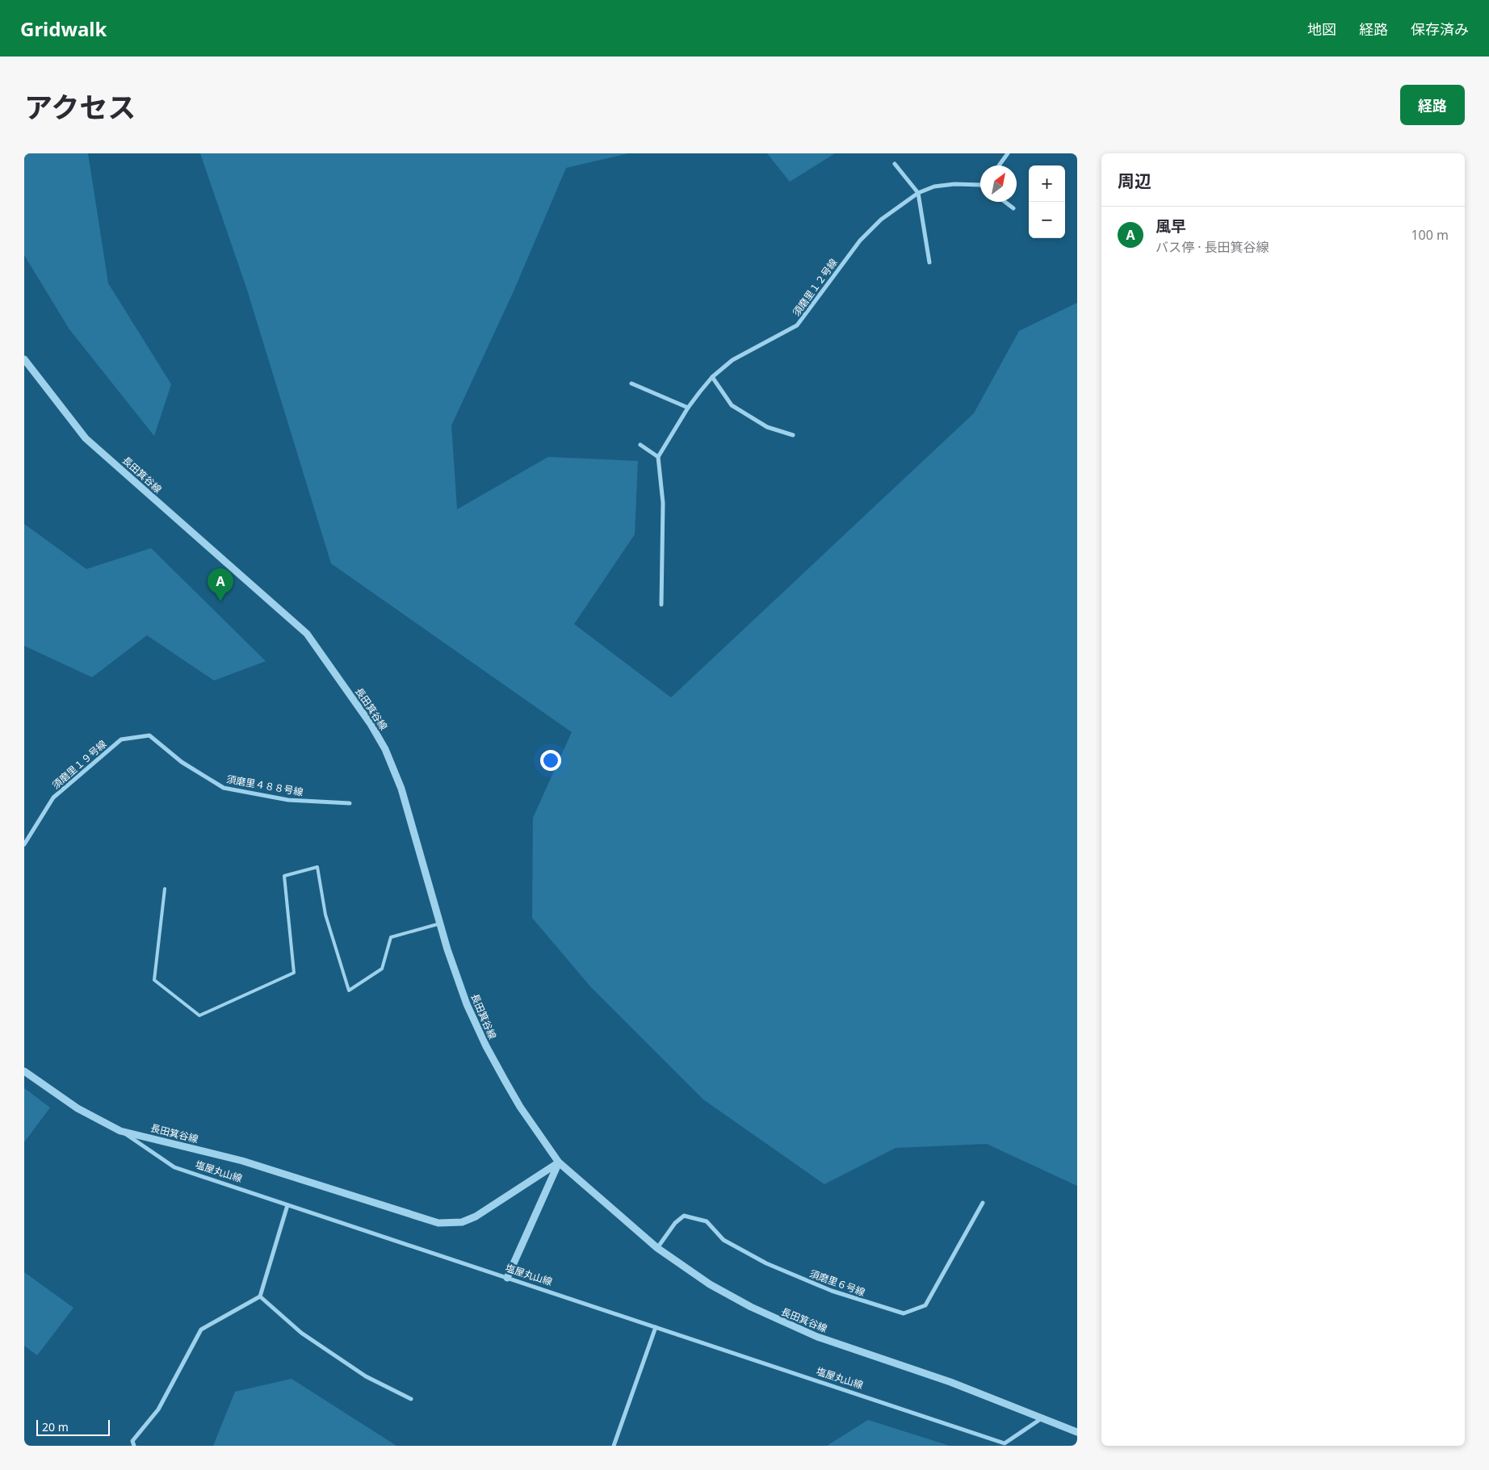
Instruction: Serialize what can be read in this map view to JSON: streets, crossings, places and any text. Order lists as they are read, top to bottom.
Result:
{
  "streets": {
    "street": [
      "須磨里１２号線",
      "長田箕谷線",
      "須磨里１９号線",
      "須磨里４８８号線",
      "塩屋丸山線",
      "須磨里６号線"
    ]
  },
  "crossings": [
    ["長田箕谷線", "塩屋丸山線"],
    ["長田箕谷線", "須磨里６号線"],
    ["須磨里１９号線", "須磨里４８８号線"]
  ],
  "scale_bar": "20 m",
  "north": "top right",
  "page": {
    "header": "Gridwalk",
    "nav": ["地図", "経路", "保存済み"],
    "title": "アクセス",
    "buttons": "経路",
    "heading": "周辺",
    "map_buttons": ["+", "−"],
    "list": [
      {
        "mark": "A",
        "name": "風早",
        "note": "バス停 · 長田箕谷線",
        "value": "100 m"
      }
    ],
    "pins": "A",
    "scale": "20 m"
  }
}
